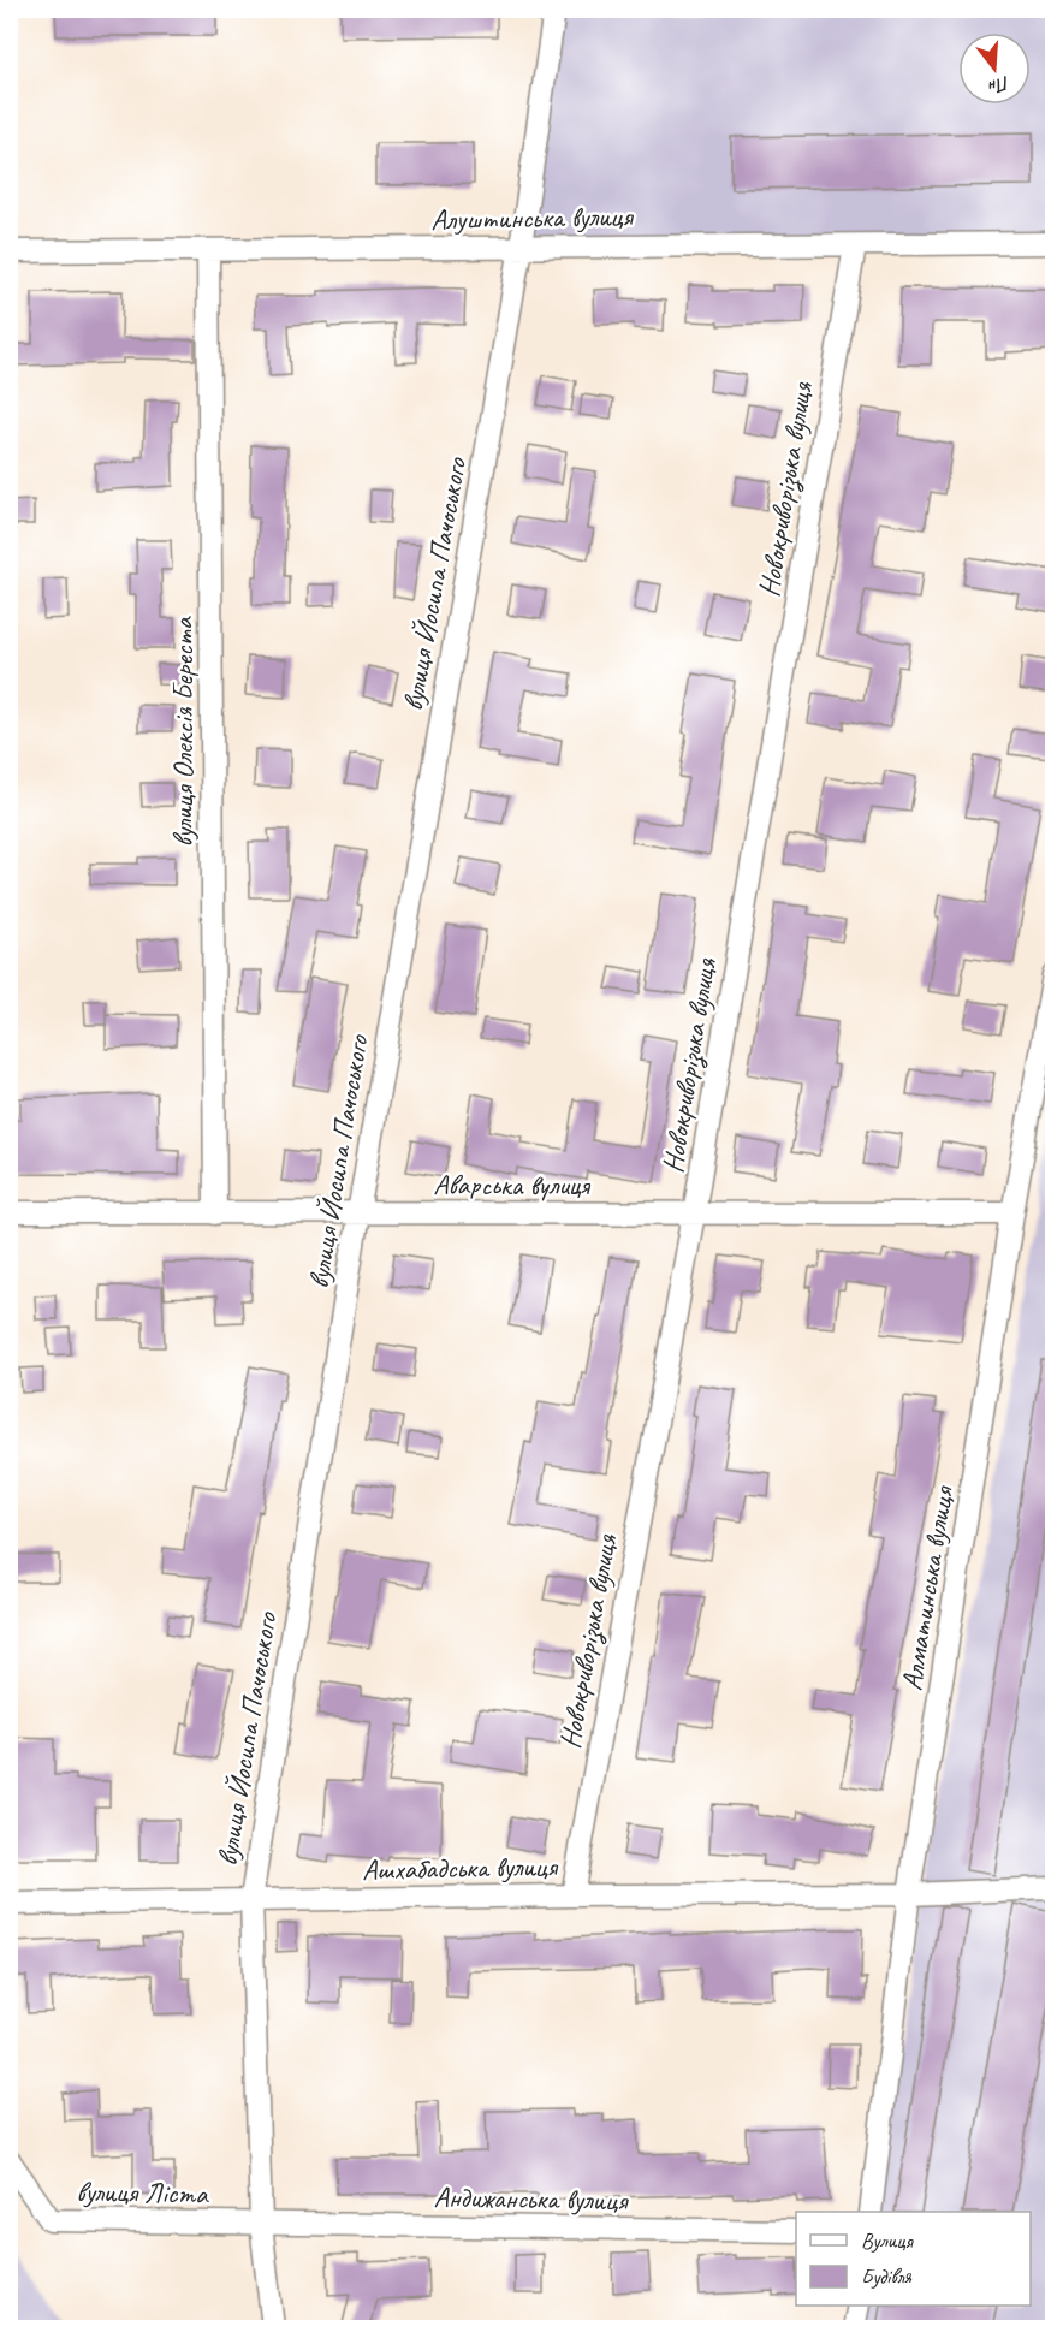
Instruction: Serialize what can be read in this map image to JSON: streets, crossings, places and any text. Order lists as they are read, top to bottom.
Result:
{
  "streets": {
    "street": [
      "Алуштинська вулиця",
      "Новокриворізька вулиця",
      "вулиця Йосипа Пачоського",
      "вулиця Олексія Береста",
      "Аварська вулиця",
      "Алматинська вулиця",
      "Ашхабадська вулиця",
      "вулиця Ліста",
      "Андижанська вулиця"
    ]
  },
  "crossings": [
    ["Алуштинська вулиця", "Новокриворізька вулиця"],
    ["Алуштинська вулиця", "вулиця Йосипа Пачоського"],
    ["Алуштинська вулиця", "вулиця Олексія Береста"],
    ["Новокриворізька вулиця", "Аварська вулиця"],
    ["Новокриворізька вулиця", "Ашхабадська вулиця"],
    ["вулиця Йосипа Пачоського", "Аварська вулиця"],
    ["вулиця Йосипа Пачоського", "Ашхабадська вулиця"],
    ["вулиця Йосипа Пачоського", "вулиця Ліста"],
    ["вулиця Йосипа Пачоського", "Андижанська вулиця"],
    ["вулиця Олексія Береста", "Аварська вулиця"],
    ["Аварська вулиця", "Алматинська вулиця"],
    ["Алматинська вулиця", "Ашхабадська вулиця"],
    ["вулиця Ліста", "Андижанська вулиця"]
  ],
  "legend": ["Вулиця", "Будівля"],
  "north": "bottom"
}
